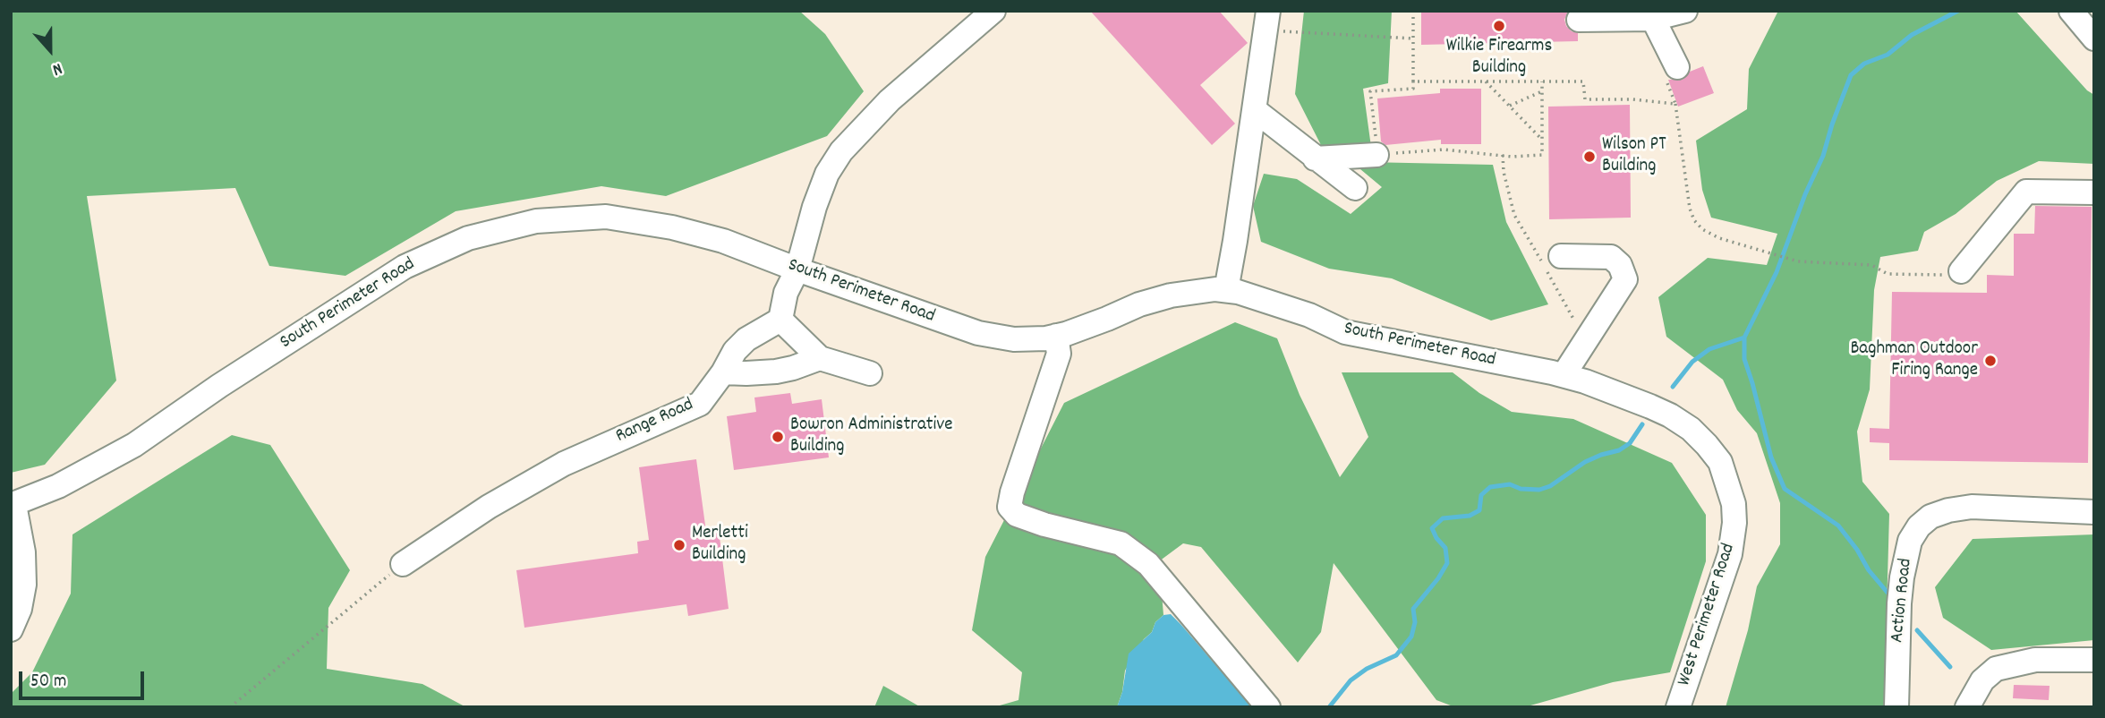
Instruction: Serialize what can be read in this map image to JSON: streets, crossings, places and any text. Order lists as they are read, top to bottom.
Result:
{
  "streets": {
    "lane": [
      "South Perimeter Road",
      "Range Road",
      "Action Road",
      "West Perimeter Road"
    ]
  },
  "crossings": [
    ["South Perimeter Road", "West Perimeter Road"]
  ],
  "places": [
    "Wilkie Firearms Building",
    "Wilson PT Building",
    "Baghman Outdoor Firing Range",
    "Bowron Administrative Building",
    "Merletti Building"
  ],
  "scale_bar": "50 m",
  "north": "bottom"
}
